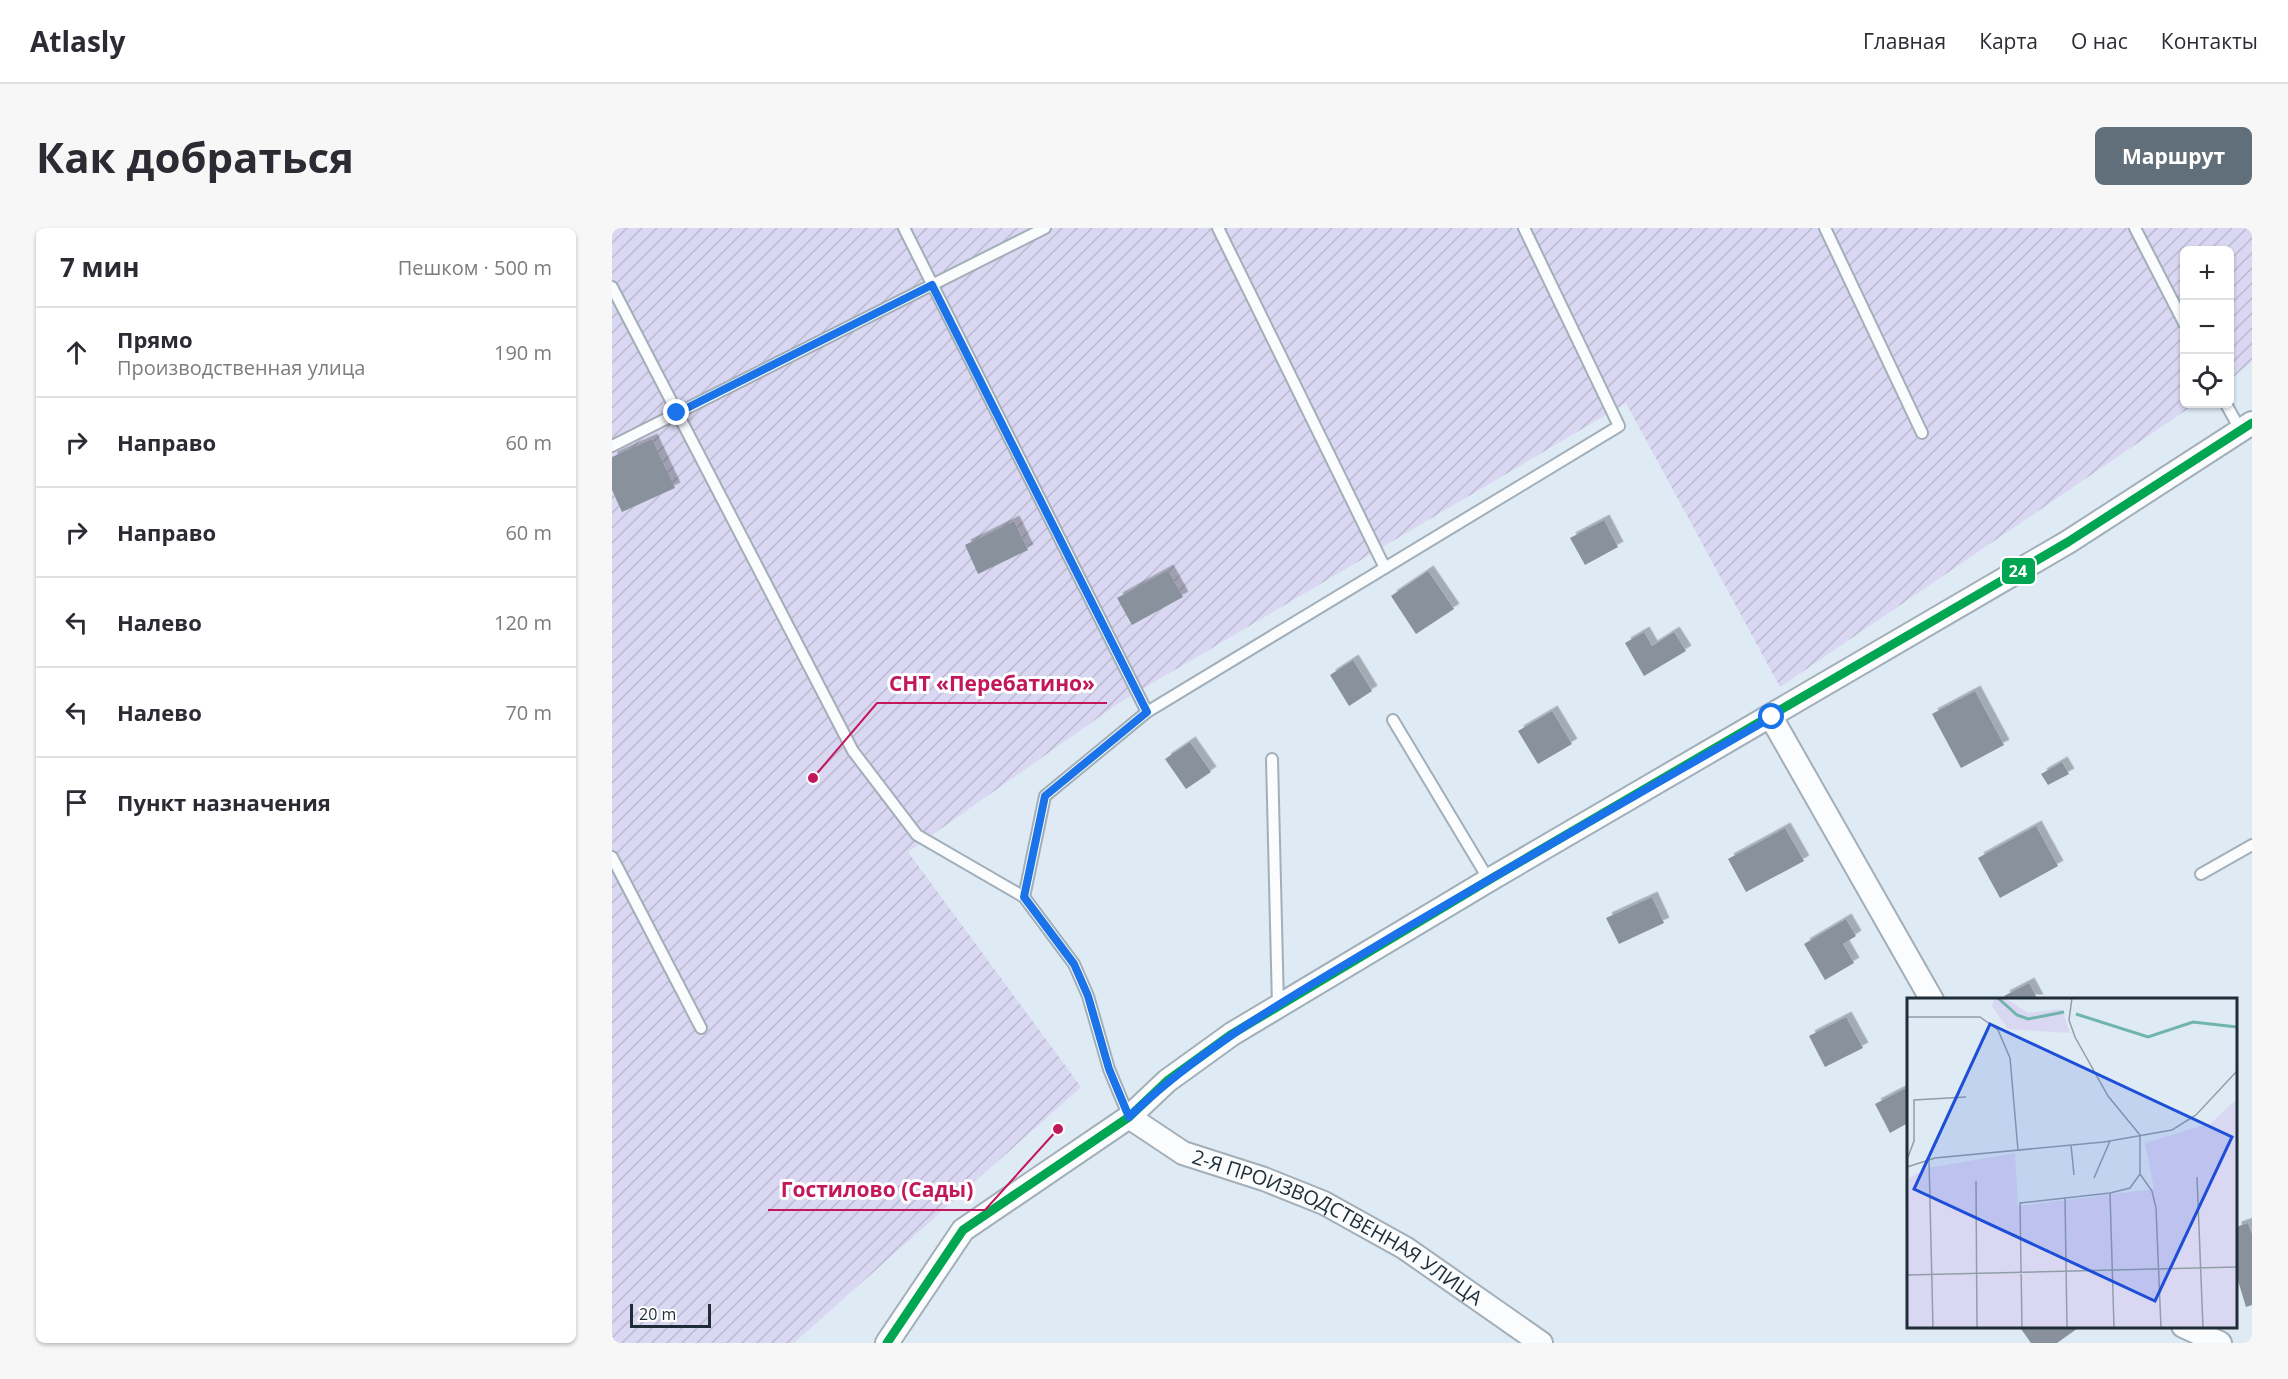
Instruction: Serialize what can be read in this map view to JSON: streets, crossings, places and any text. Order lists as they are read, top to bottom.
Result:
{
  "streets": {
    "street": ["2-Я ПРОИЗВОДСТВЕННАЯ УЛИЦА"]
  },
  "places": ["СНТ «Перебатино»", "Гостилово (Сады)"],
  "lines": ["transit line 24"],
  "scale_bar": "20 m",
  "page": {
    "header": "Atlasly",
    "nav": [
      "Главная",
      "Карта",
      "О нас",
      "Контакты"
    ],
    "buttons": "Маршрут",
    "title": "Как добраться",
    "heading": ["7 мин", "Пешком · 500 m"],
    "map_buttons": ["+", "−"],
    "list": [
      ["Прямо", "Производственная улица", "190 m"],
      ["Направо", "60 m"],
      ["Направо", "60 m"],
      ["Налево", "120 m"],
      ["Налево", "70 m"],
      "Пункт назначения"
    ],
    "scale": "20 m"
  }
}
